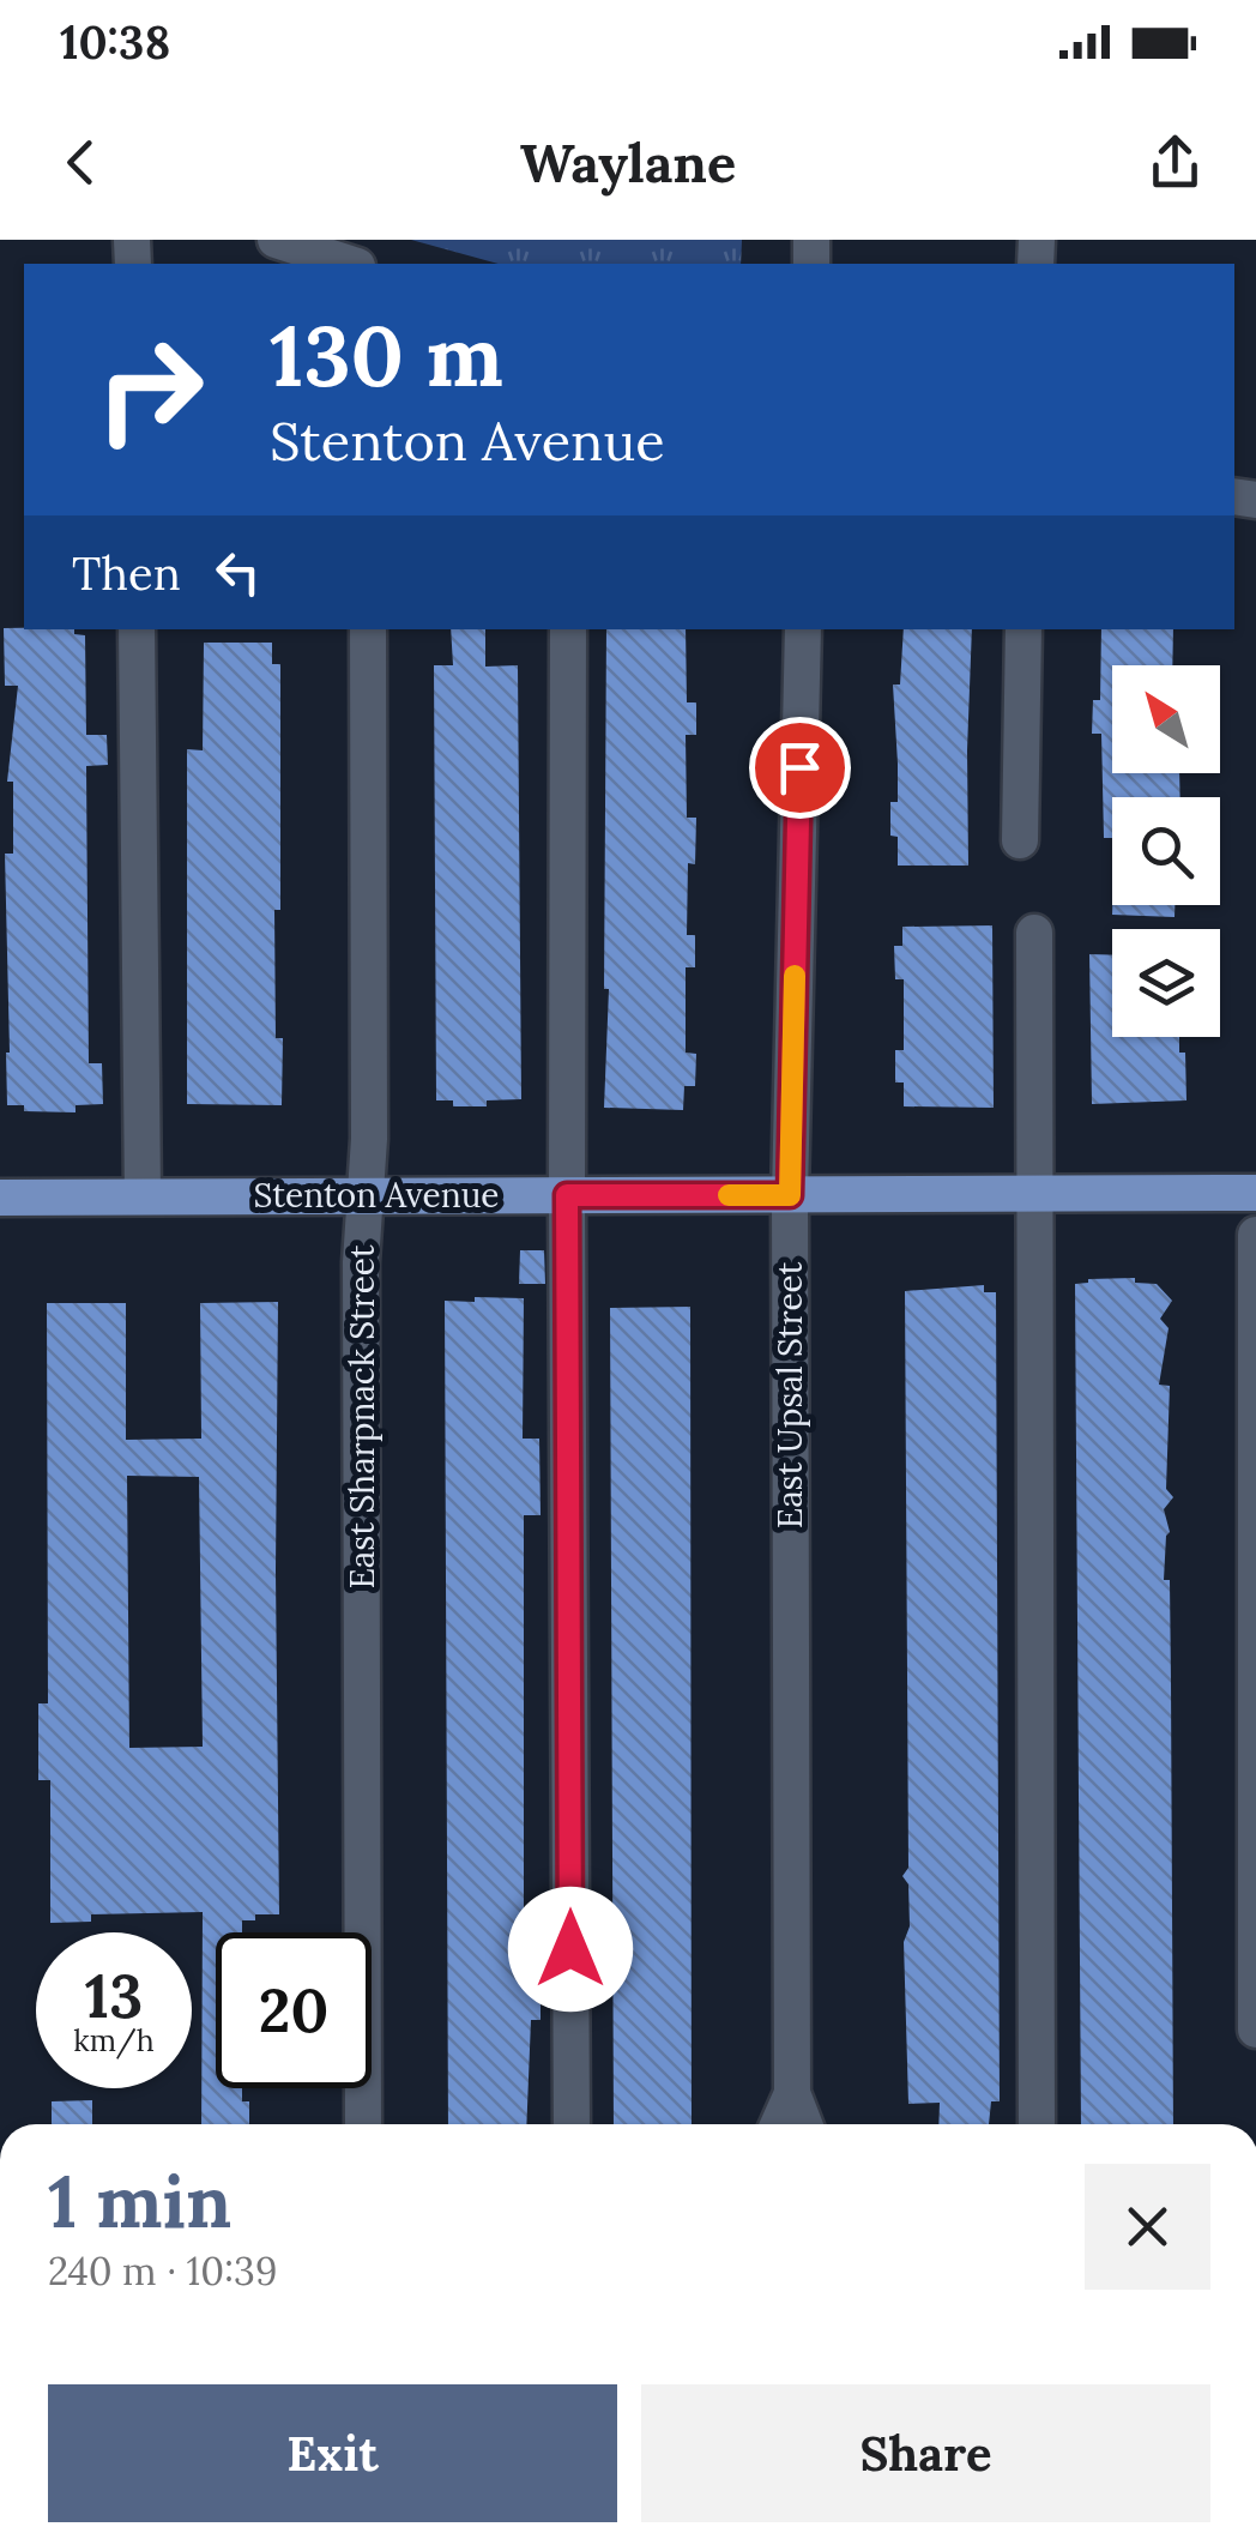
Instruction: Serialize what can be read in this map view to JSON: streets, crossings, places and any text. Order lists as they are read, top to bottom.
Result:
{
  "streets": {
    "main road": ["Stenton Avenue"],
    "street": ["East Upsal Street", "East Sharpnack Street"]
  },
  "crossings": [
    ["Stenton Avenue", "East Upsal Street"],
    ["Stenton Avenue", "East Sharpnack Street"]
  ],
  "north": "top left",
  "page": {
    "status": "10:38",
    "header": "Waylane",
    "turn": ["130 m", "Stenton Avenue"],
    "then": "Then",
    "speed": "13 km/h",
    "limit": "20",
    "heading": ["1 min", "240 m · 10:39"],
    "buttons": ["Exit", "Share"]
  }
}
